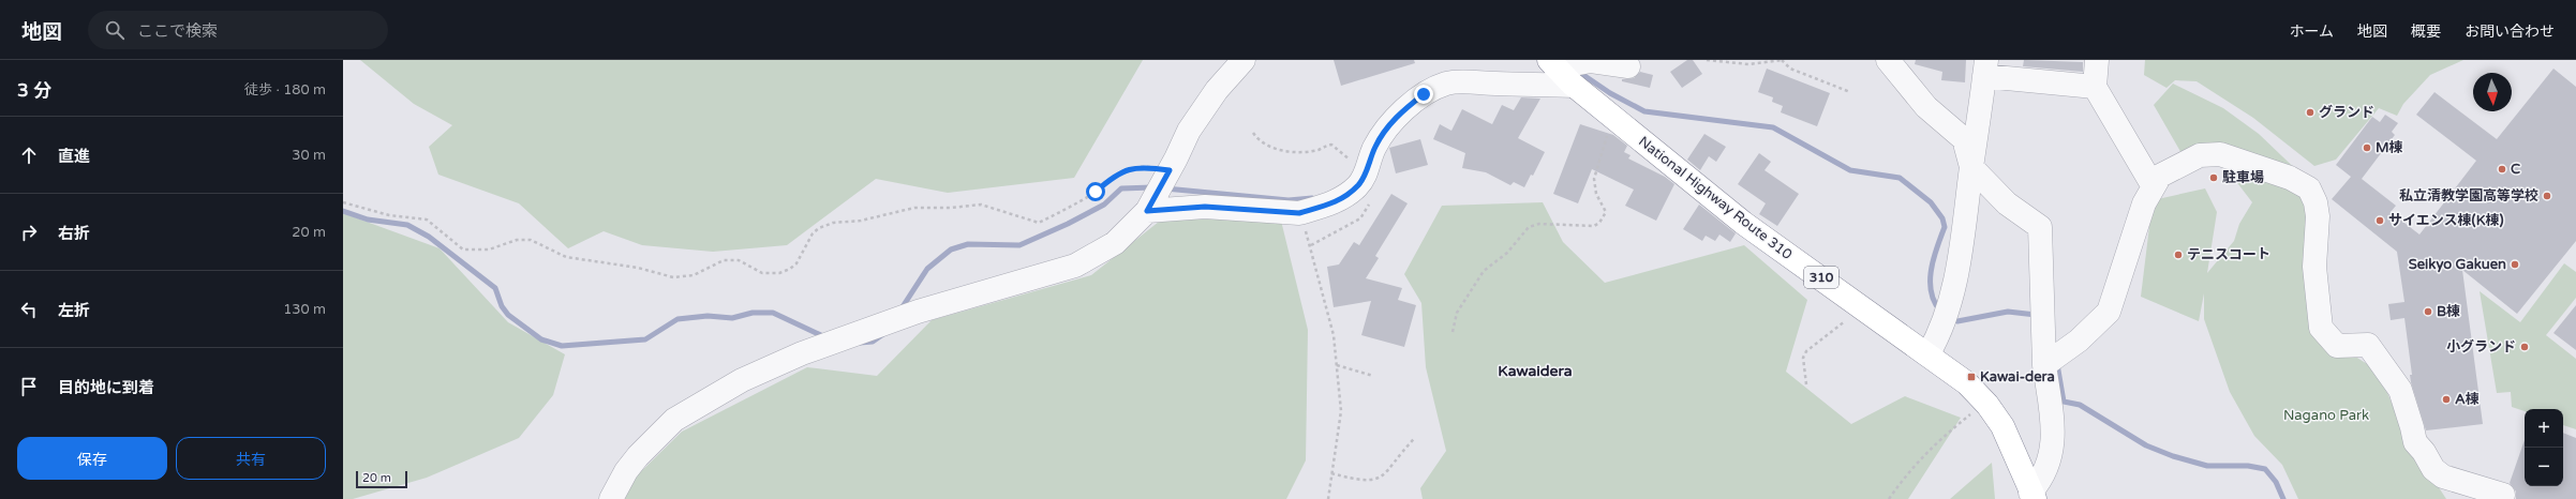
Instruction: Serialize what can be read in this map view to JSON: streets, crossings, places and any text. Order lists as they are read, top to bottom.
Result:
{
  "streets": {
    "highway": ["National Highway Route 310", "310"]
  },
  "districts": ["Kawaidera"],
  "parks": ["Nagano Park"],
  "places": {
    "other": [
      "グランド",
      "M棟",
      "C",
      "駐車場",
      "私立清教学園高等学校",
      "サイエンス棟(K棟)",
      "テニスコート",
      "Seikyo Gakuen",
      "B棟",
      "小グランド",
      "A棟"
    ],
    "transit": ["Kawai-dera"]
  },
  "scale_bar": "20 m",
  "north": "bottom",
  "page": {
    "header": "地図",
    "search": "ここで検索",
    "nav": [
      "ホーム",
      "地図",
      "概要",
      "お問い合わせ"
    ],
    "heading": ["3 分", "徒歩 · 180 m"],
    "list": [
      ["直進", "30 m"],
      ["右折", "20 m"],
      ["左折", "130 m"],
      "目的地に到着"
    ],
    "map_buttons": ["+", "−"],
    "buttons": ["保存", "共有"],
    "scale": "20 m"
  }
}
